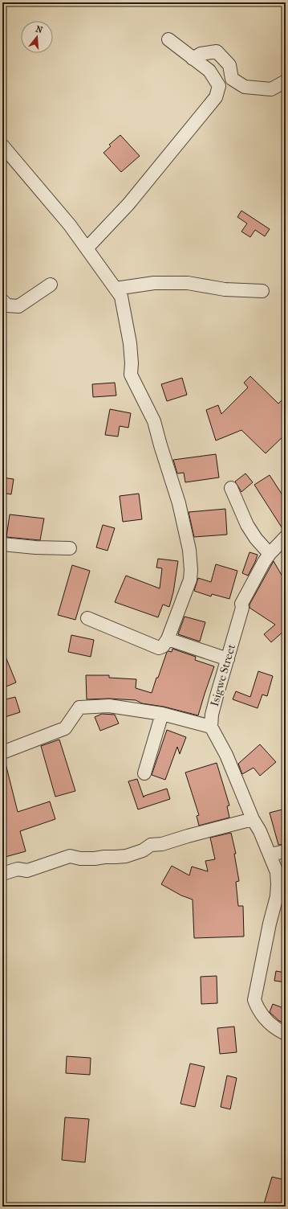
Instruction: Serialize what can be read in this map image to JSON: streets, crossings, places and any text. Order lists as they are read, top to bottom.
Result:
{
  "streets": {
    "street": ["Isigwe Street"]
  },
  "north": "top"
}
